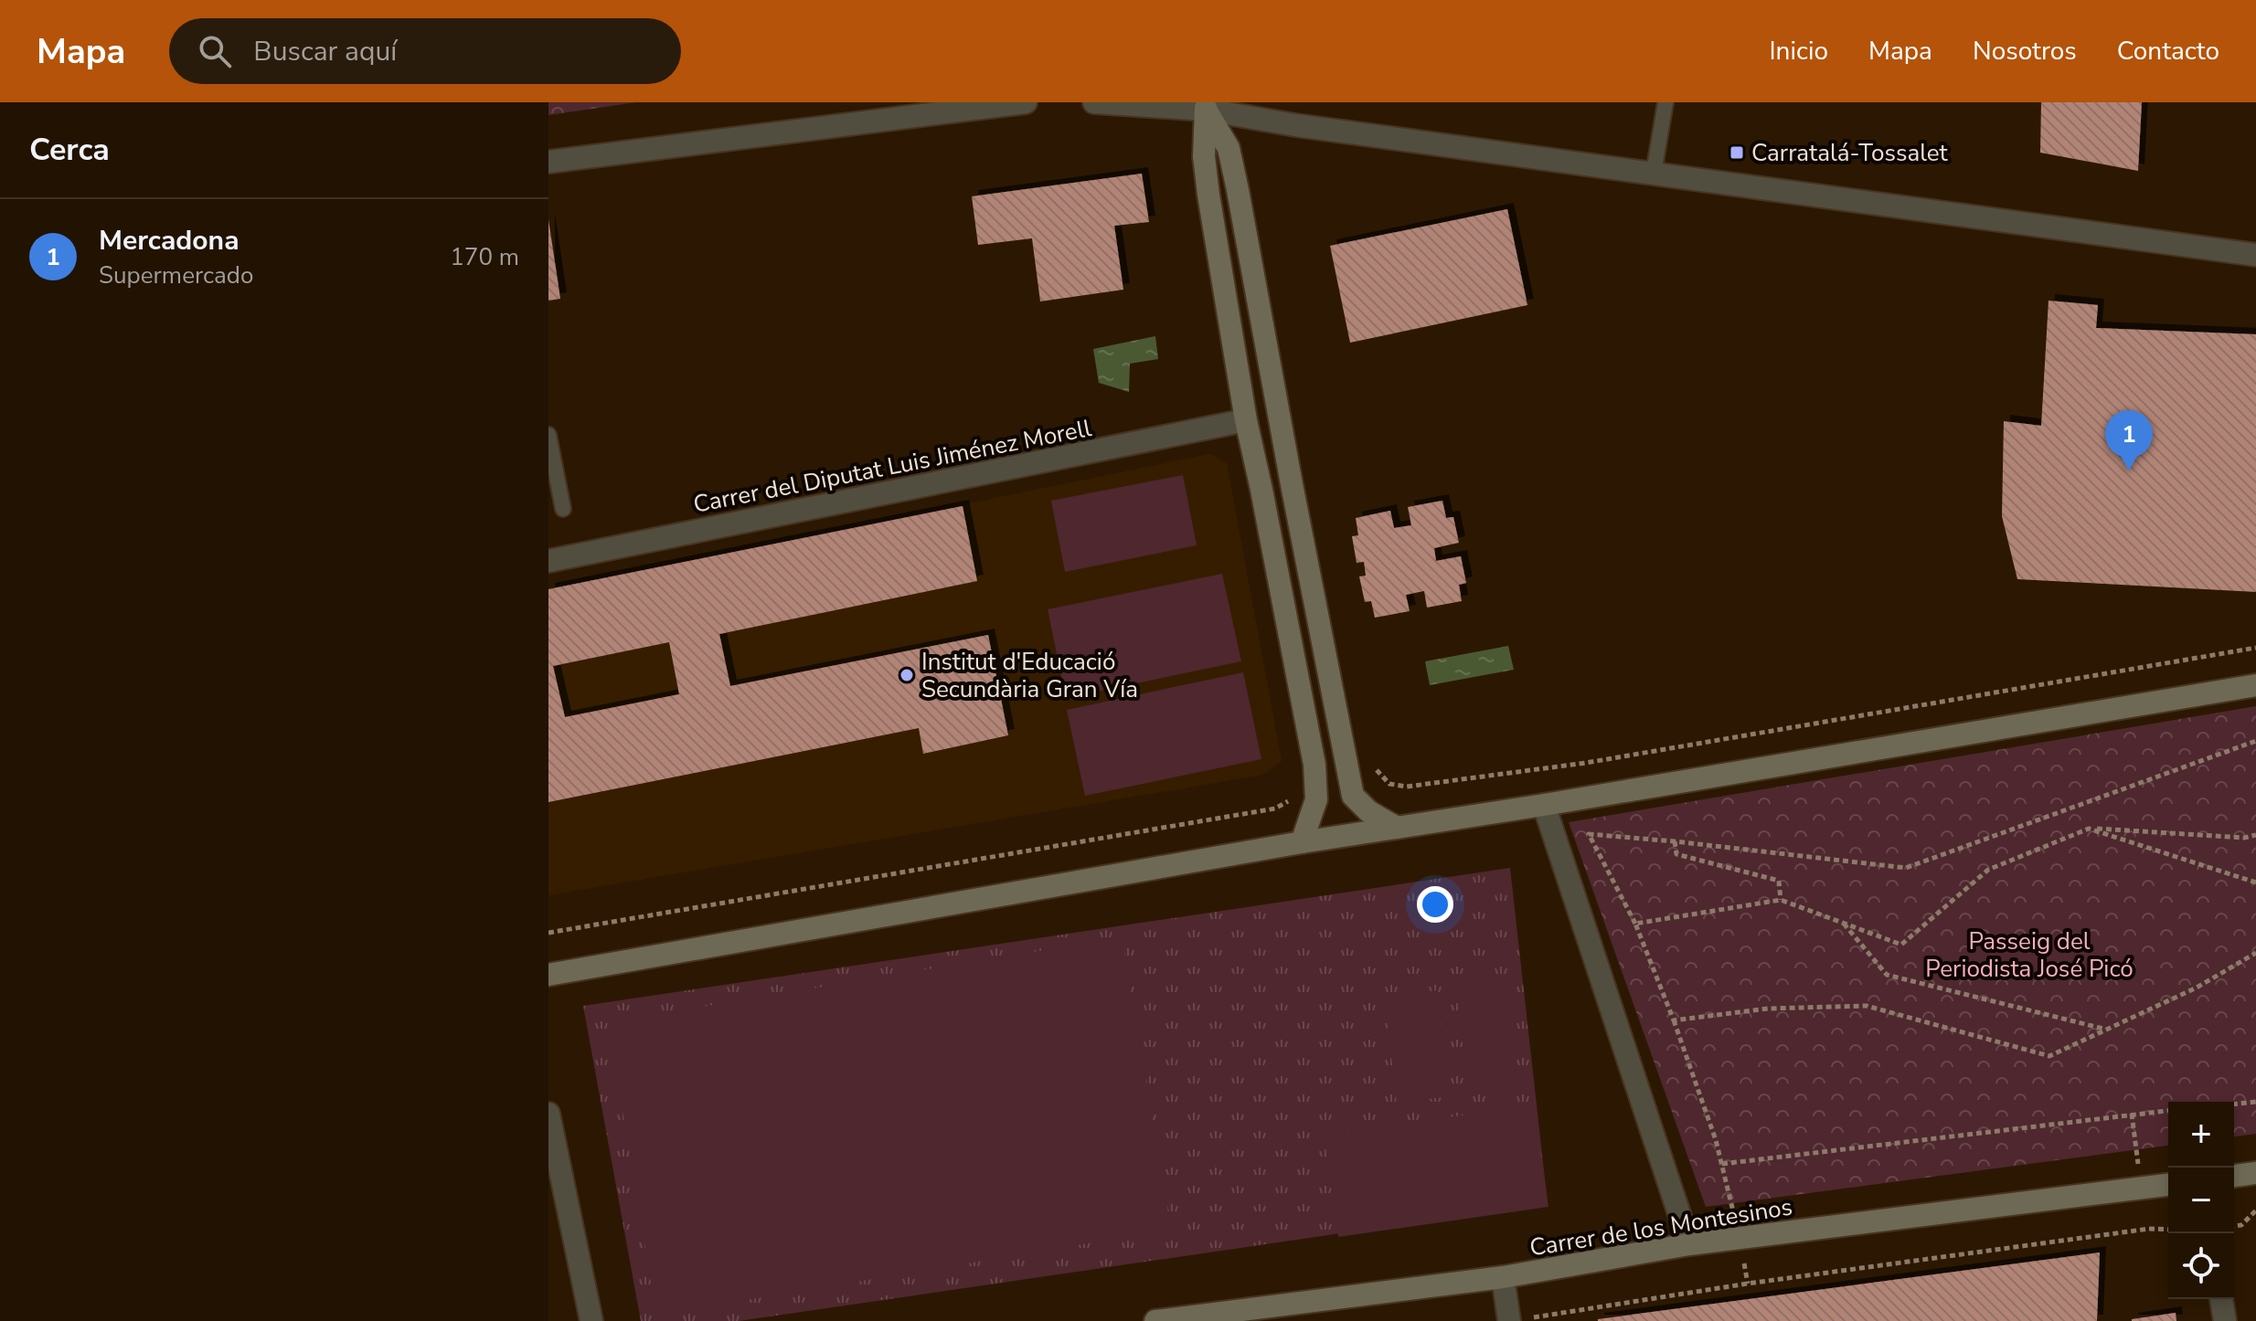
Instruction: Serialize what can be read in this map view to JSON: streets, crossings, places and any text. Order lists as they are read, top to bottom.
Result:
{
  "streets": {
    "main road": ["Carrer de los Montesinos"],
    "street": ["Carrer del Diputat Luis Jiménez Morell"]
  },
  "parks": ["Passeig del Periodista José Picó"],
  "places": {
    "transit": ["Carratalá-Tossalet"],
    "other": ["Institut d'Educació Secundària Gran Vía"]
  },
  "page": {
    "header": "Mapa",
    "search": "Buscar aquí",
    "nav": [
      "Inicio",
      "Mapa",
      "Nosotros",
      "Contacto"
    ],
    "heading": "Cerca",
    "list": [
      {
        "mark": "1",
        "name": "Mercadona",
        "note": "Supermercado",
        "value": "170 m"
      }
    ],
    "pins": "1",
    "map_buttons": ["+", "−"]
  }
}
